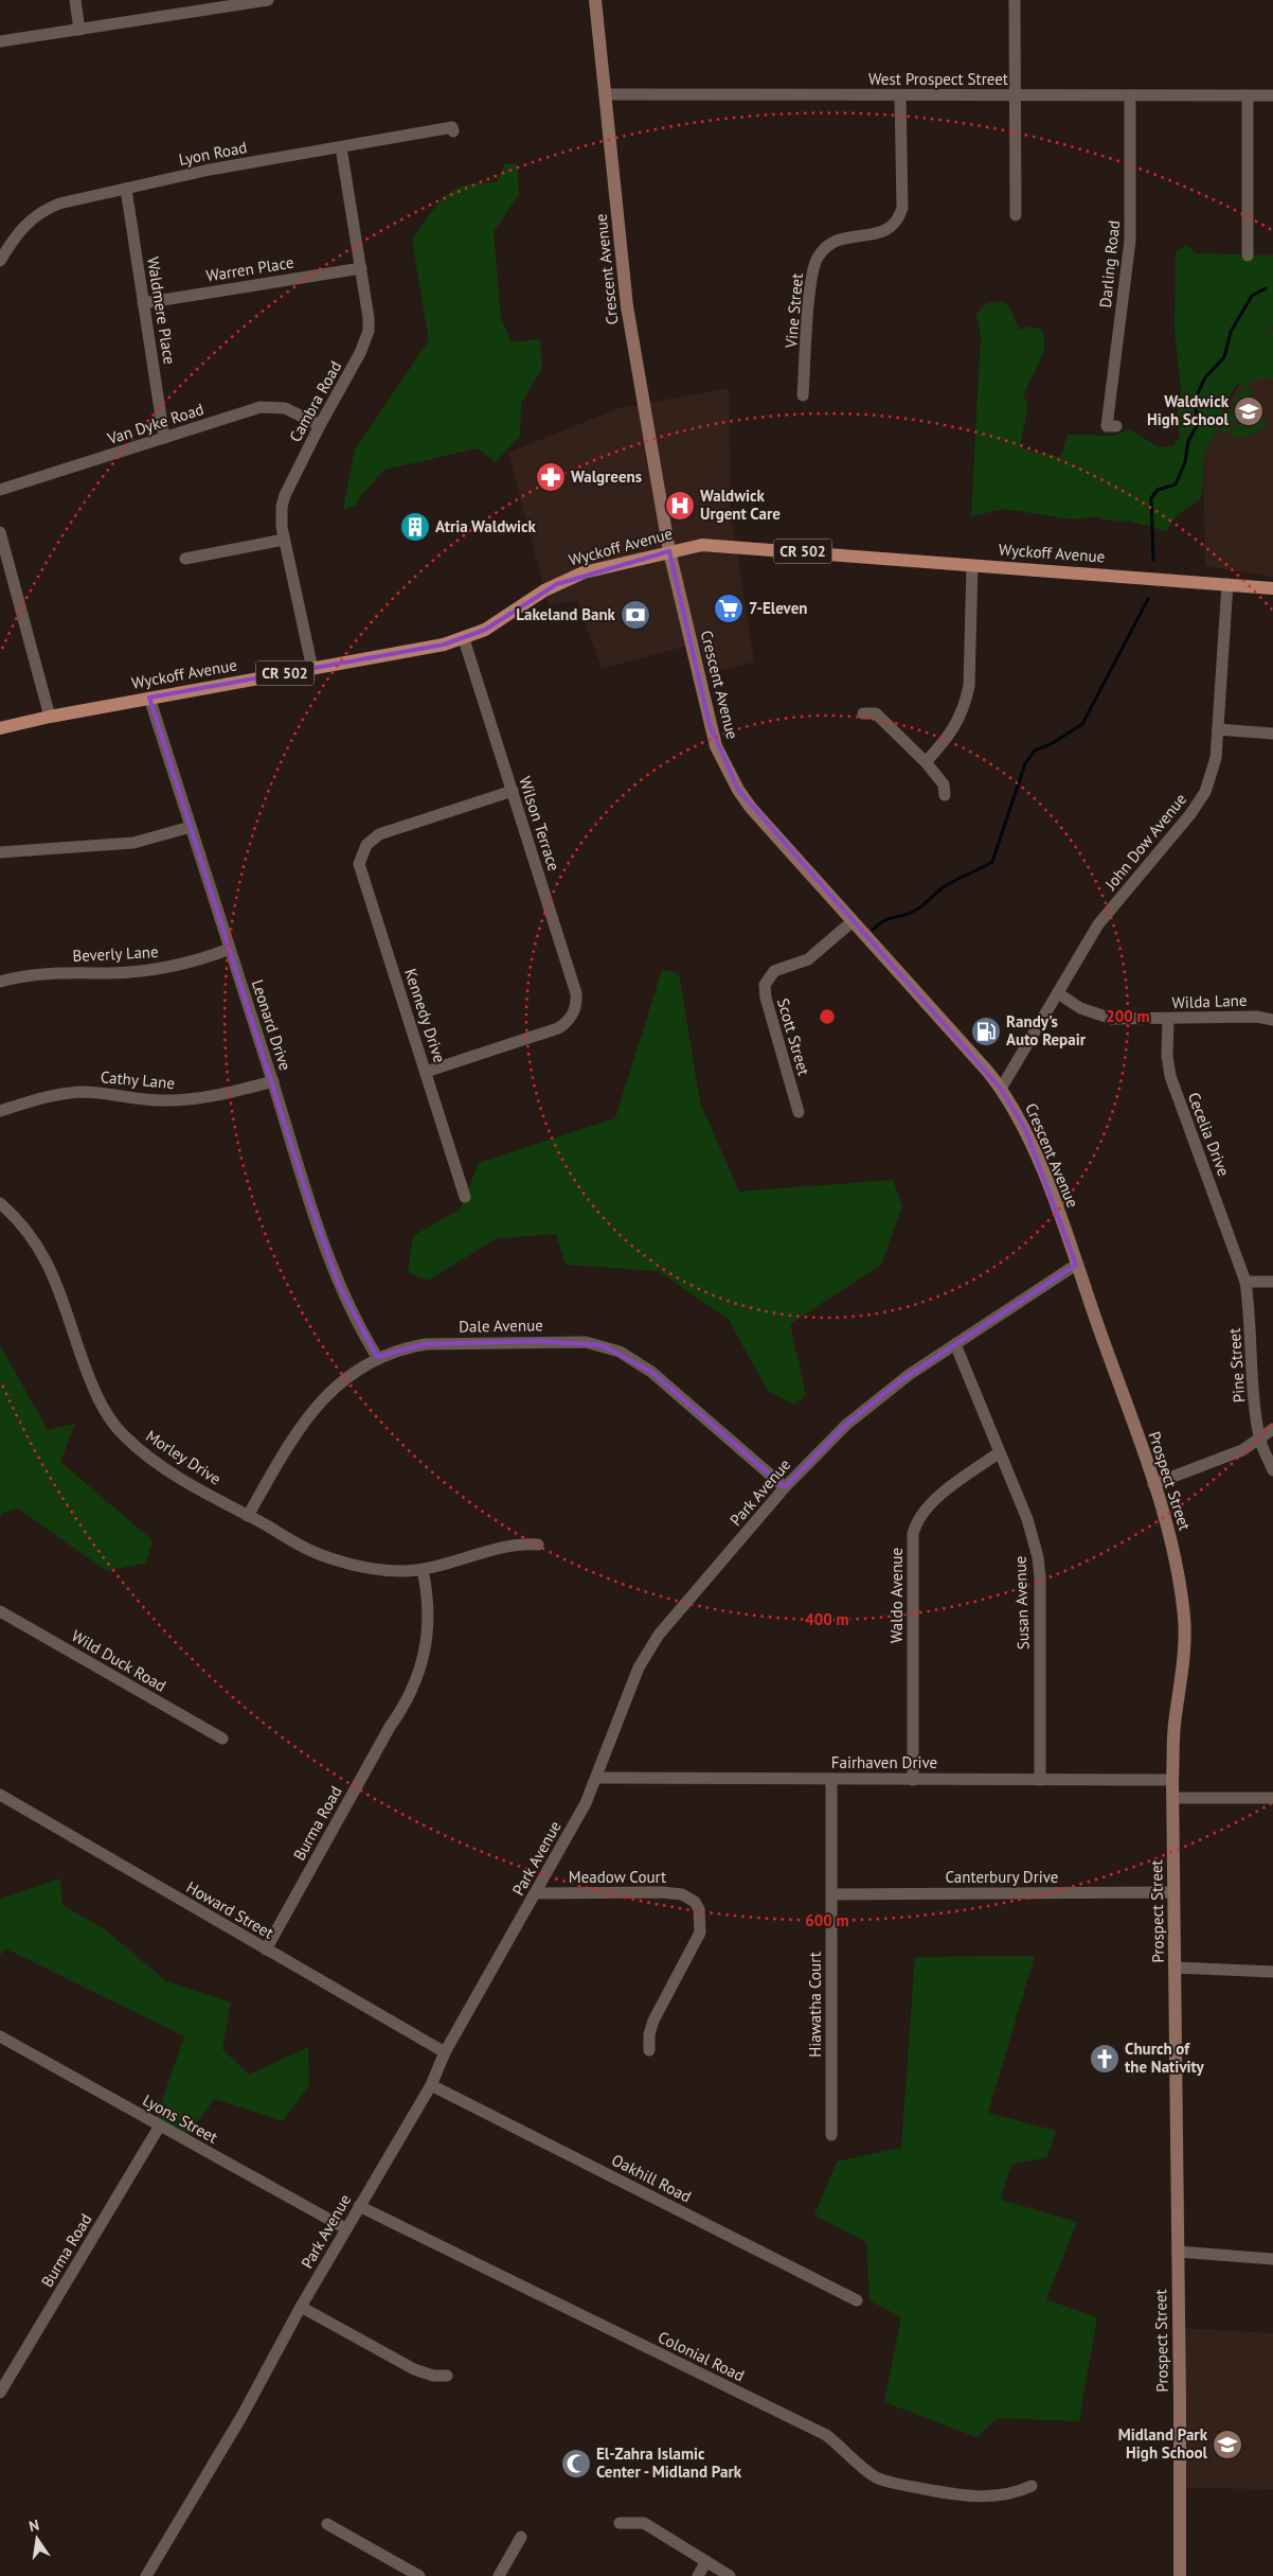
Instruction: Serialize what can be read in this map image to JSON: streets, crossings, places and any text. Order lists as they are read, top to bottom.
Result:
{
  "streets": {
    "main road": [
      "Crescent Avenue",
      "Wyckoff Avenue",
      "CR 502",
      "Prospect Street"
    ],
    "street": [
      "West Prospect Street",
      "Lyon Road",
      "Darling Road",
      "Warren Place",
      "Waldmere Place",
      "Vine Street",
      "Cambra Road",
      "Van Dyke Road",
      "Wilson Terrace",
      "John Dow Avenue",
      "Beverly Lane",
      "Wilda Lane",
      "Kennedy Drive",
      "Leonard Drive",
      "Scott Street",
      "Cathy Lane",
      "Cecelia Drive",
      "Dale Avenue",
      "Pine Street",
      "Morley Drive",
      "Park Avenue",
      "Waldo Avenue",
      "Susan Avenue",
      "Wild Duck Road",
      "Fairhaven Drive",
      "Burma Road",
      "Meadow Court",
      "Canterbury Drive",
      "Howard Street",
      "Hiawatha Court",
      "Lyons Street",
      "Oakhill Road",
      "Colonial Road"
    ]
  },
  "crossings": [
    ["West Prospect Street", "Darling Road"],
    ["West Prospect Street", "Crescent Avenue"],
    ["West Prospect Street", "Vine Street"],
    ["Lyon Road", "Waldmere Place"],
    ["Lyon Road", "Cambra Road"],
    ["Warren Place", "Waldmere Place"],
    ["Warren Place", "Cambra Road"],
    ["Crescent Avenue", "Wyckoff Avenue"],
    ["Crescent Avenue", "John Dow Avenue"],
    ["Crescent Avenue", "Scott Street"],
    ["Crescent Avenue", "Prospect Street"],
    ["Crescent Avenue", "Park Avenue"],
    ["Waldmere Place", "Van Dyke Road"],
    ["Cambra Road", "Van Dyke Road"],
    ["Cambra Road", "Wyckoff Avenue"],
    ["Wyckoff Avenue", "Wilson Terrace"],
    ["Wyckoff Avenue", "John Dow Avenue"],
    ["Wyckoff Avenue", "Leonard Drive"],
    ["Wilson Terrace", "Kennedy Drive"],
    ["John Dow Avenue", "Wilda Lane"],
    ["Beverly Lane", "Leonard Drive"],
    ["Wilda Lane", "Cecelia Drive"],
    ["Leonard Drive", "Cathy Lane"],
    ["Leonard Drive", "Dale Avenue"],
    ["Cecelia Drive", "Pine Street"],
    ["Dale Avenue", "Morley Drive"],
    ["Dale Avenue", "Park Avenue"],
    ["Morley Drive", "Burma Road"],
    ["Prospect Street", "Park Avenue"],
    ["Prospect Street", "Fairhaven Drive"],
    ["Prospect Street", "Canterbury Drive"],
    ["Park Avenue", "Susan Avenue"],
    ["Park Avenue", "Fairhaven Drive"],
    ["Park Avenue", "Meadow Court"],
    ["Park Avenue", "Howard Street"],
    ["Park Avenue", "Lyons Street"],
    ["Park Avenue", "Oakhill Road"],
    ["Park Avenue", "Colonial Road"],
    ["Waldo Avenue", "Susan Avenue"],
    ["Waldo Avenue", "Fairhaven Drive"],
    ["Susan Avenue", "Fairhaven Drive"],
    ["Fairhaven Drive", "Hiawatha Court"],
    ["Burma Road", "Howard Street"],
    ["Burma Road", "Lyons Street"],
    ["Canterbury Drive", "Hiawatha Court"]
  ],
  "places": {
    "school or university": ["Waldwick High School", "Midland Park High School"],
    "pharmacy": ["Walgreens"],
    "hospital": ["Waldwick Urgent Care"],
    "building": ["Atria Waldwick"],
    "supermarket": ["7-Eleven"],
    "bank": ["Lakeland Bank"],
    "fuel station": ["Randy's Auto Repair"],
    "church": ["Church of the Nativity"],
    "mosque": ["El-Zahra Islamic Center - Midland Park"]
  },
  "north": "top",
  "rings": ["200 m", "400 m", "600 m"]
}
